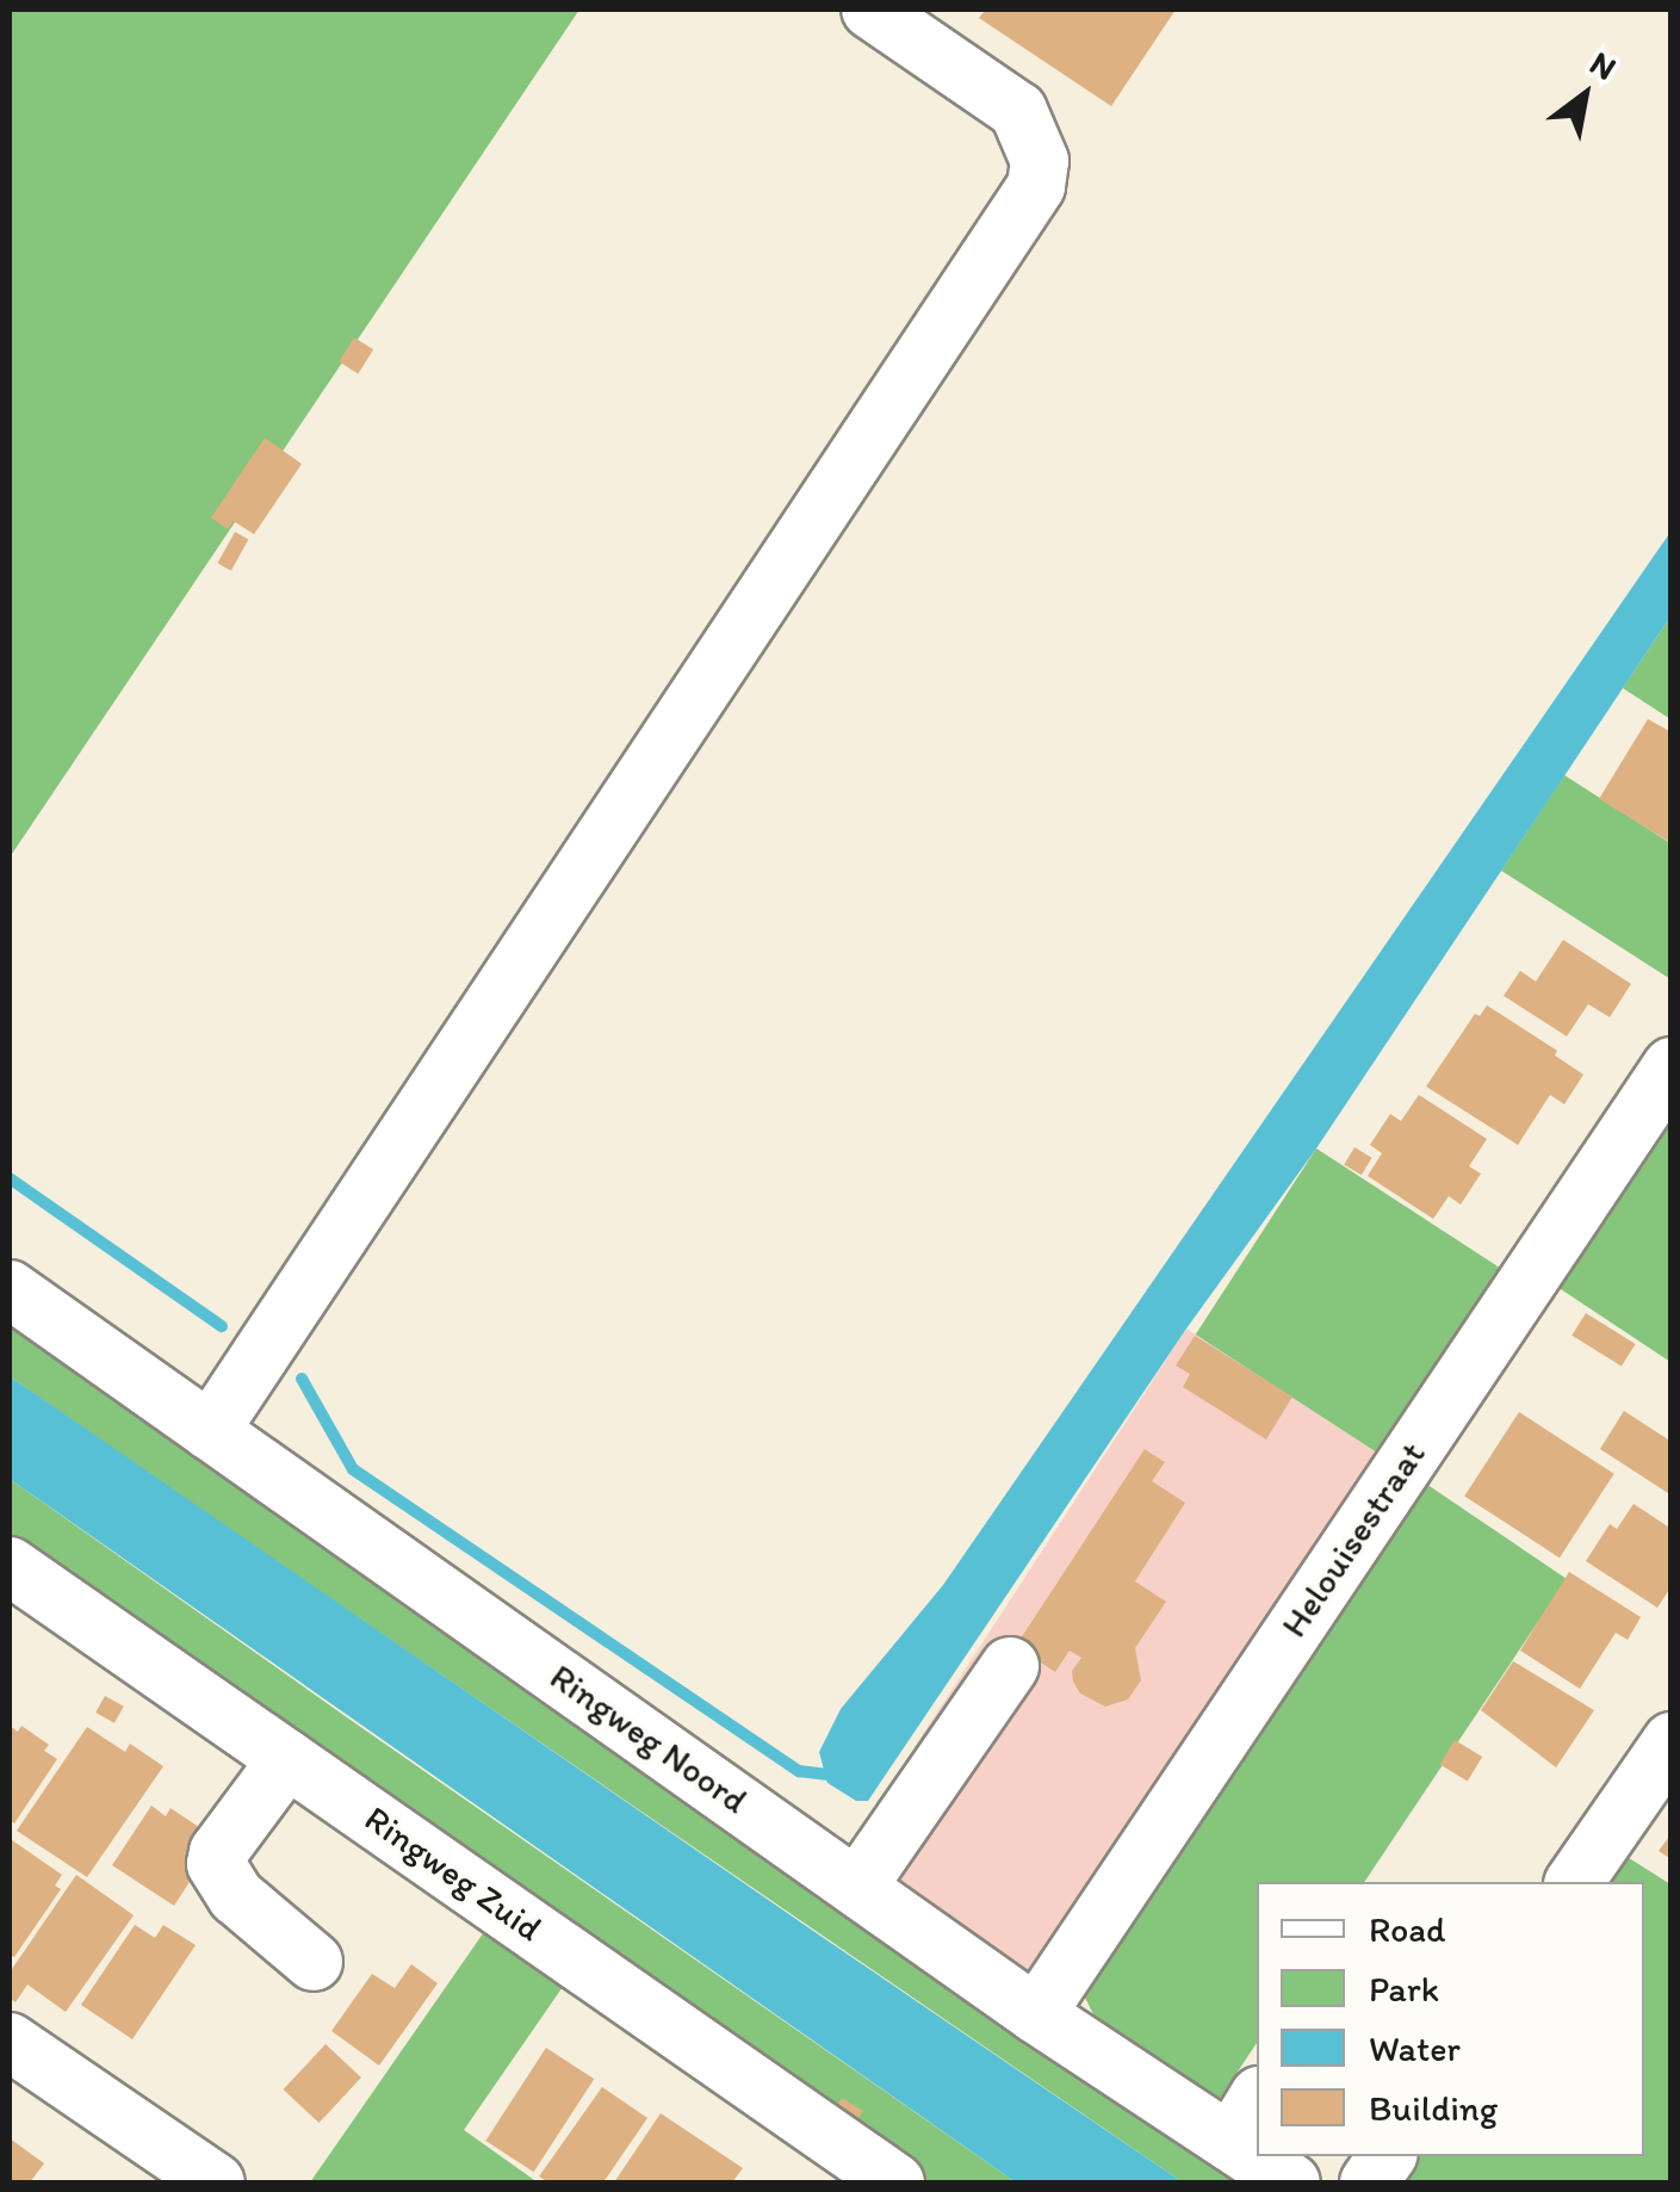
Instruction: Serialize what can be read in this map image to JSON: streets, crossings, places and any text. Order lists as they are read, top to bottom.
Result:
{
  "streets": {
    "street": ["Helouisestraat", "Ringweg Noord", "Ringweg Zuid"]
  },
  "crossings": [
    ["Helouisestraat", "Ringweg Noord"]
  ],
  "legend": [
    "Road",
    "Park",
    "Water",
    "Building"
  ],
  "north": "top right"
}
